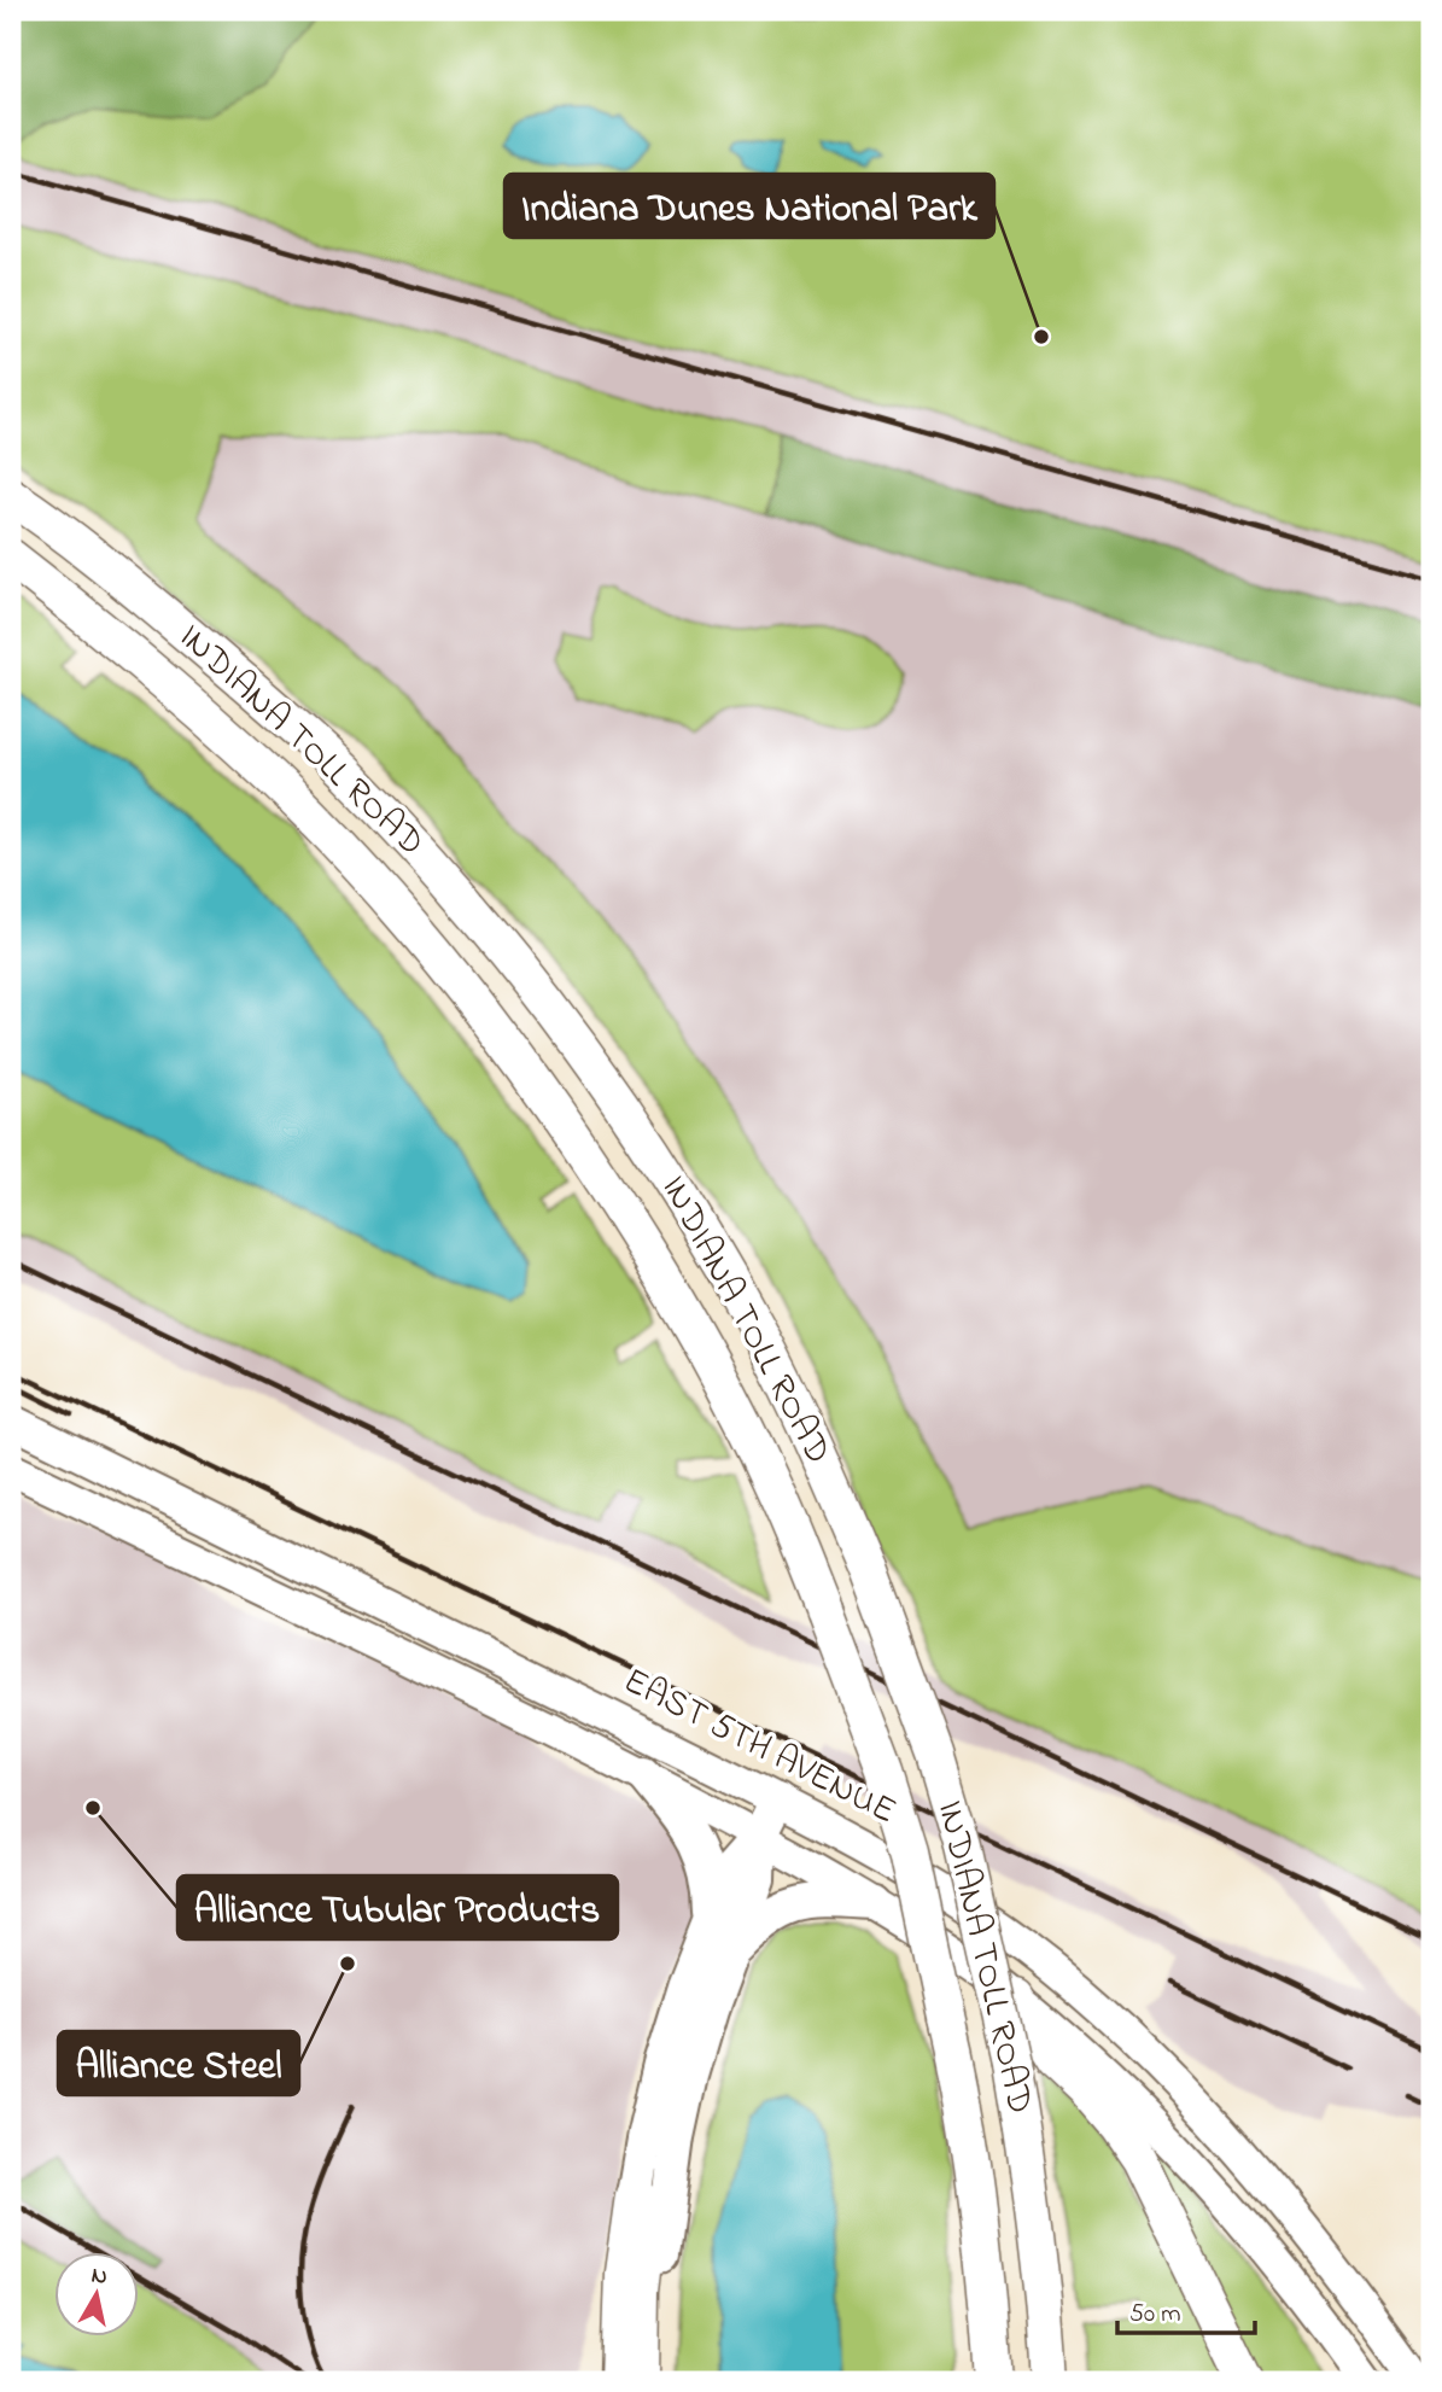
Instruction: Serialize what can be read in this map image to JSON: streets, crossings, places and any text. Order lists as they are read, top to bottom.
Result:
{
  "streets": {
    "highway": ["INDIANA TOLL ROAD"],
    "main road": ["EAST 5TH AVENUE"]
  },
  "places": ["Indiana Dunes National Park", "Alliance Tubular Products", "Alliance Steel"],
  "scale_bar": "50 m",
  "north": "top"
}
